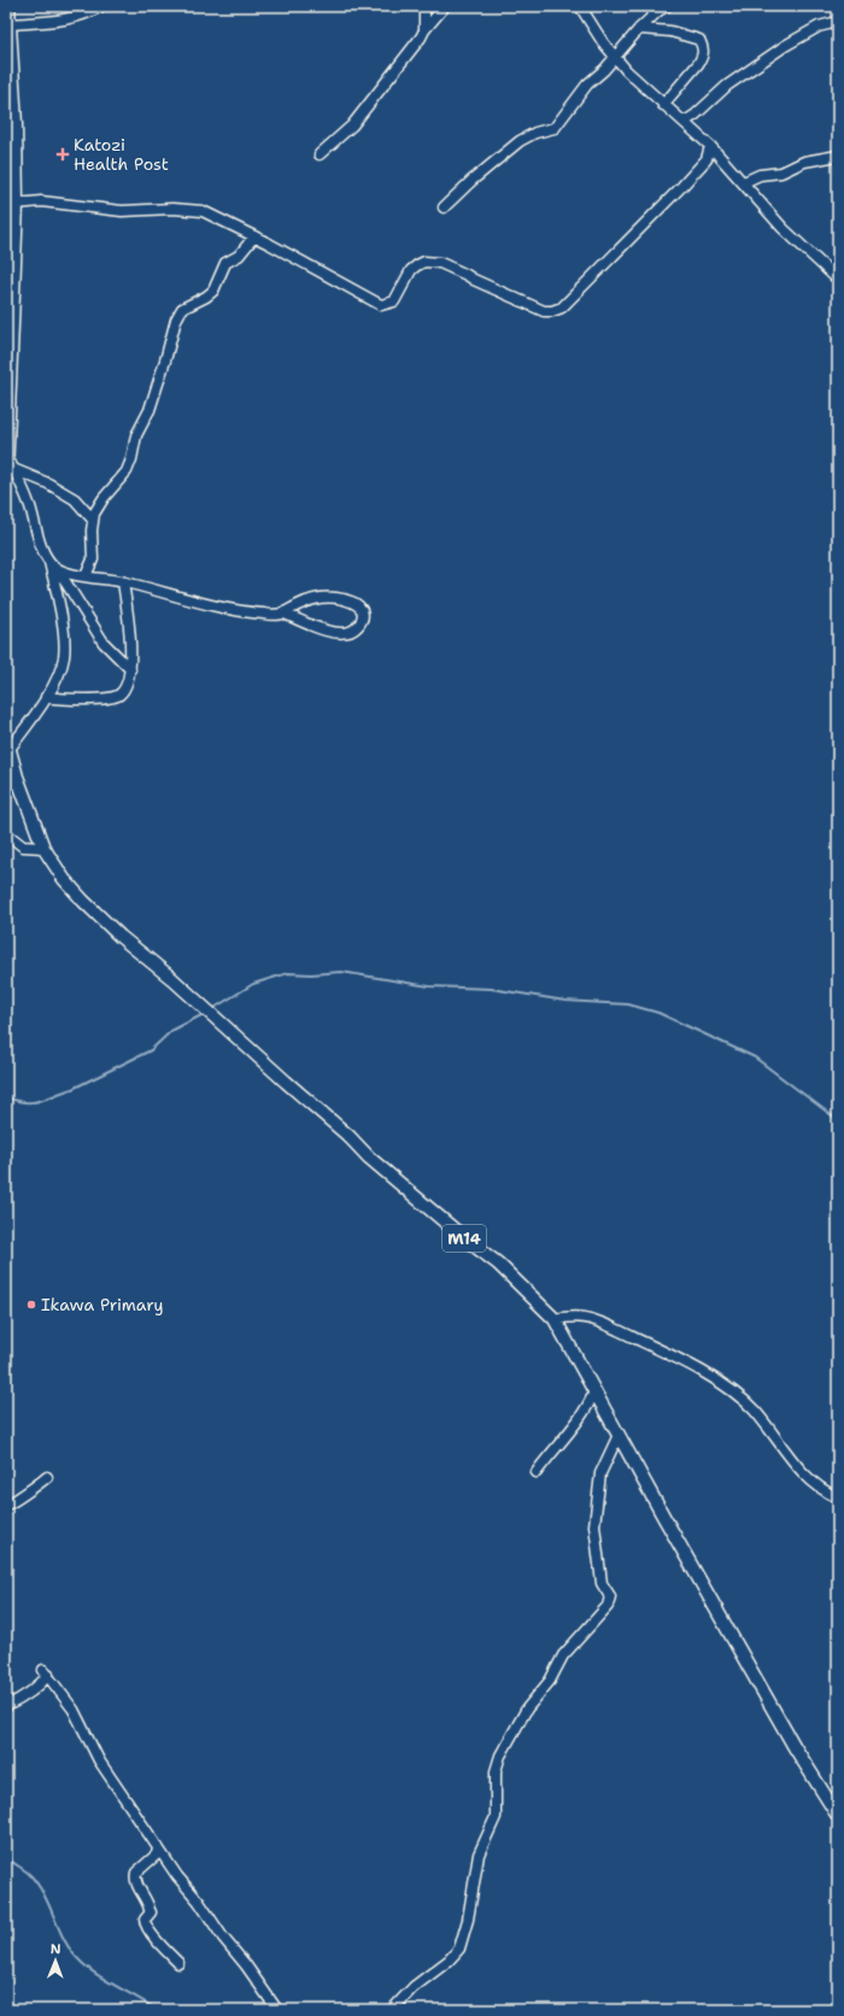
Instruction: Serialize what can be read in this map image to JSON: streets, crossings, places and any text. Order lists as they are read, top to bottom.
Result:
{
  "streets": {
    "main road": ["M14"]
  },
  "places": {
    "health": ["Katozi Health Post"],
    "other": ["Ikawa Primary"]
  },
  "north": "top"
}
